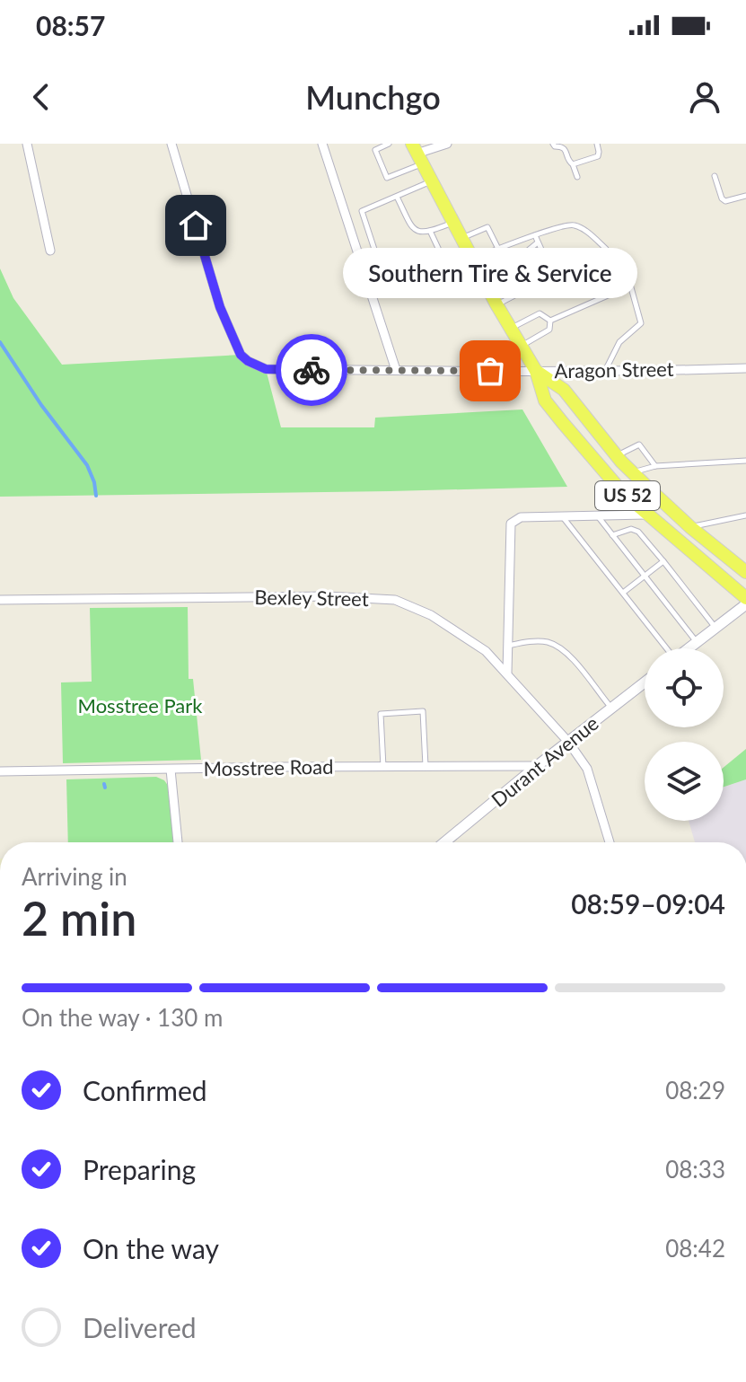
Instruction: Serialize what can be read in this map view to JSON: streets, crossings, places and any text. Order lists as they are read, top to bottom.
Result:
{
  "streets": {
    "main road": ["US 52"],
    "street": [
      "Aragon Street",
      "Bexley Street",
      "Durant Avenue",
      "Mosstree Road"
    ]
  },
  "crossings": [
    ["Aragon Street", "US 52"],
    ["Bexley Street", "Durant Avenue"],
    ["Durant Avenue", "Mosstree Road"]
  ],
  "parks": ["Mosstree Park"],
  "places": ["Southern Tire & Service"],
  "page": {
    "status": "08:57",
    "header": "Munchgo",
    "bubble": "Southern Tire & Service",
    "heading": ["2 min", "Arriving in", "08:59–09:04"],
    "bar": "On the way · 130 m",
    "list": [
      ["Confirmed", "08:29"],
      ["Preparing", "08:33"],
      ["On the way", "08:42"],
      "Delivered"
    ]
  }
}
